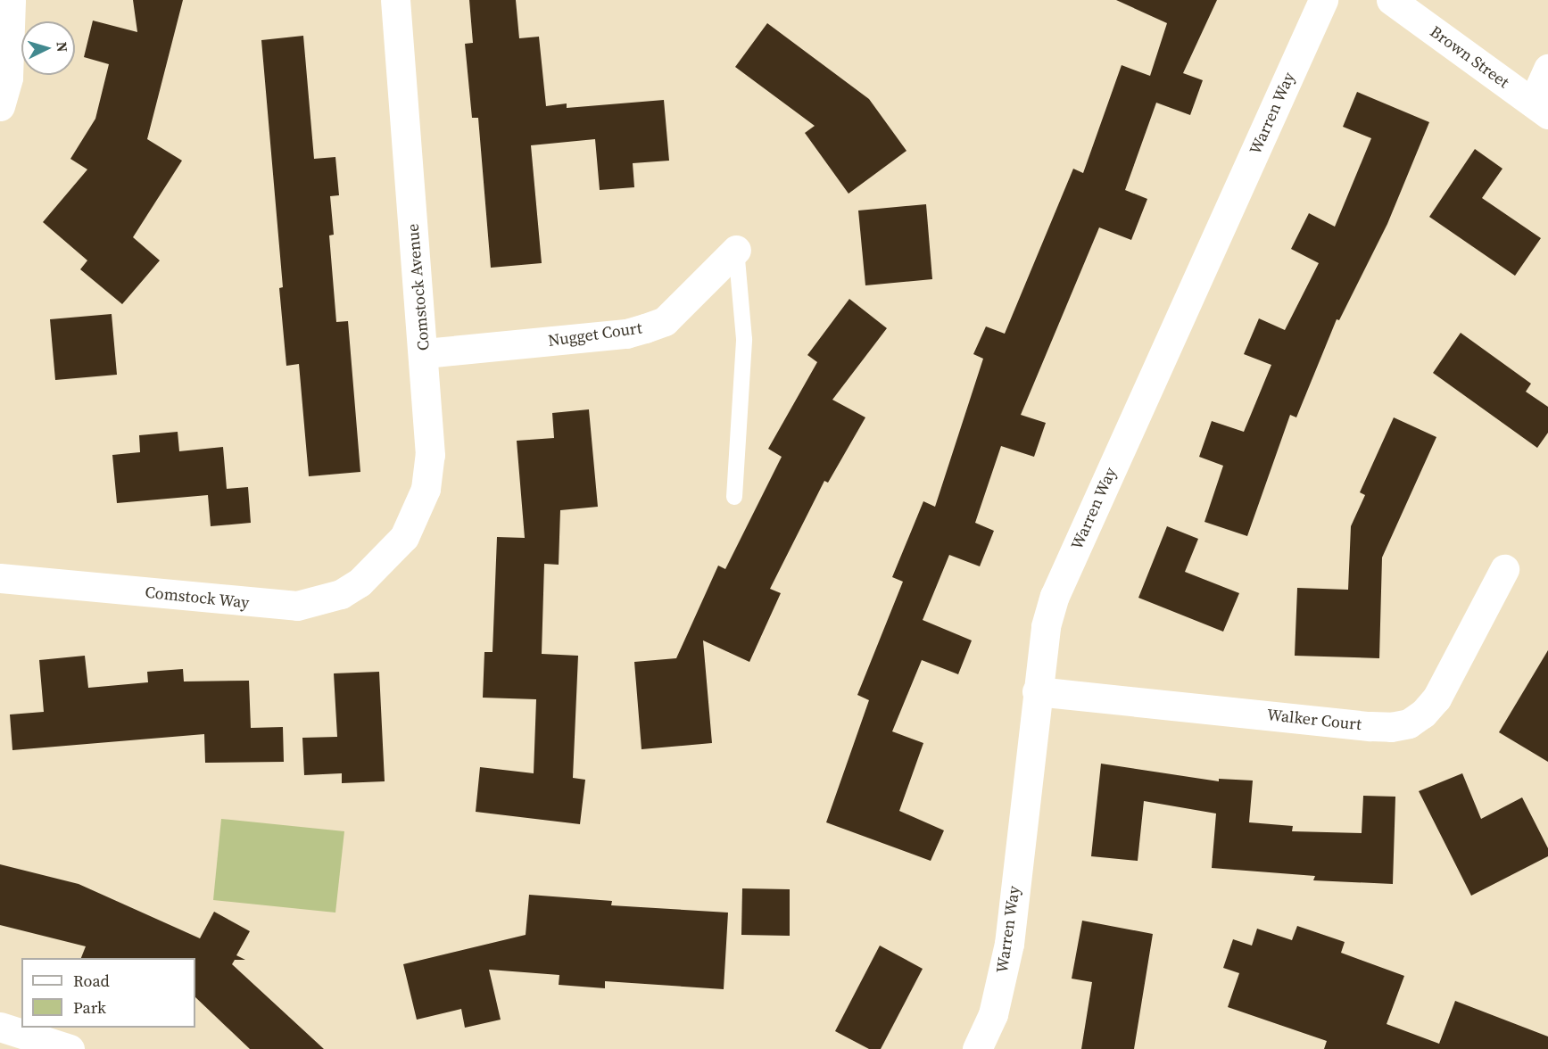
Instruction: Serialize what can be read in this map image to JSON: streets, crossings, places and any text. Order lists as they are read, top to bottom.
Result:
{
  "streets": {
    "street": [
      "Brown Street",
      "Warren Way",
      "Comstock Avenue",
      "Nugget Court",
      "Comstock Way",
      "Walker Court"
    ]
  },
  "crossings": [
    ["Warren Way", "Walker Court"],
    ["Comstock Avenue", "Nugget Court"],
    ["Comstock Avenue", "Comstock Way"]
  ],
  "legend": ["Road", "Park"],
  "north": "right"
}
